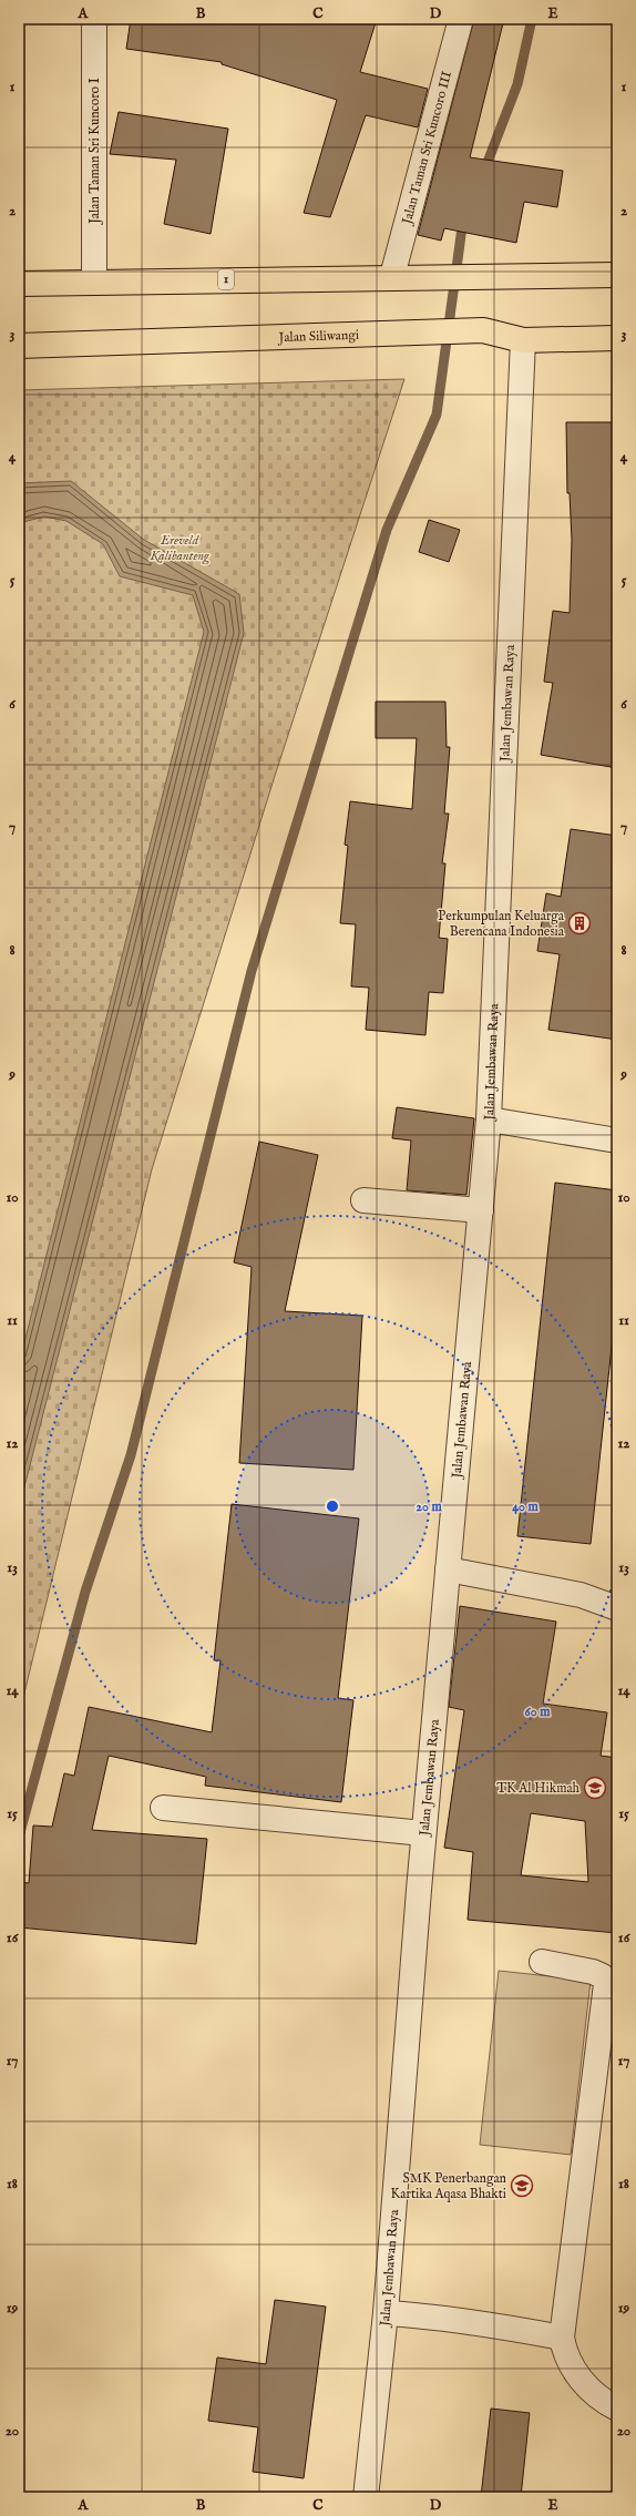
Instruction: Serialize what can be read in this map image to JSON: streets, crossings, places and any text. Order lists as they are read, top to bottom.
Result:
{
  "streets": {
    "highway": ["1", "Jalan Siliwangi"],
    "street": ["Jalan Taman Sri Kuncoro III", "Jalan Taman Sri Kuncoro I", "Jalan Jembawan Raya"]
  },
  "crossings": [
    ["Jalan Taman Sri Kuncoro III", "1"],
    ["Jalan Taman Sri Kuncoro I", "1"],
    ["Jalan Siliwangi", "Jalan Jembawan Raya"]
  ],
  "parks": ["Ereveld Kalibanteng"],
  "places": {
    "building": ["Perkumpulan Keluarga Berencana Indonesia"],
    "school or university": ["TK Al Hikmah", "SMK Penerbangan Kartika Aqasa Bhakti"]
  },
  "grid": {
    "columns": [
      "A",
      "B",
      "C",
      "D",
      "E"
    ],
    "rows": [
      "1",
      "2",
      "3",
      "4",
      "5",
      "6",
      "7",
      "8",
      "9",
      "10",
      "11",
      "12",
      "13",
      "14",
      "15",
      "16",
      "17",
      "18",
      "19",
      "20"
    ]
  },
  "rings": ["20 m", "40 m", "60 m"]
}
